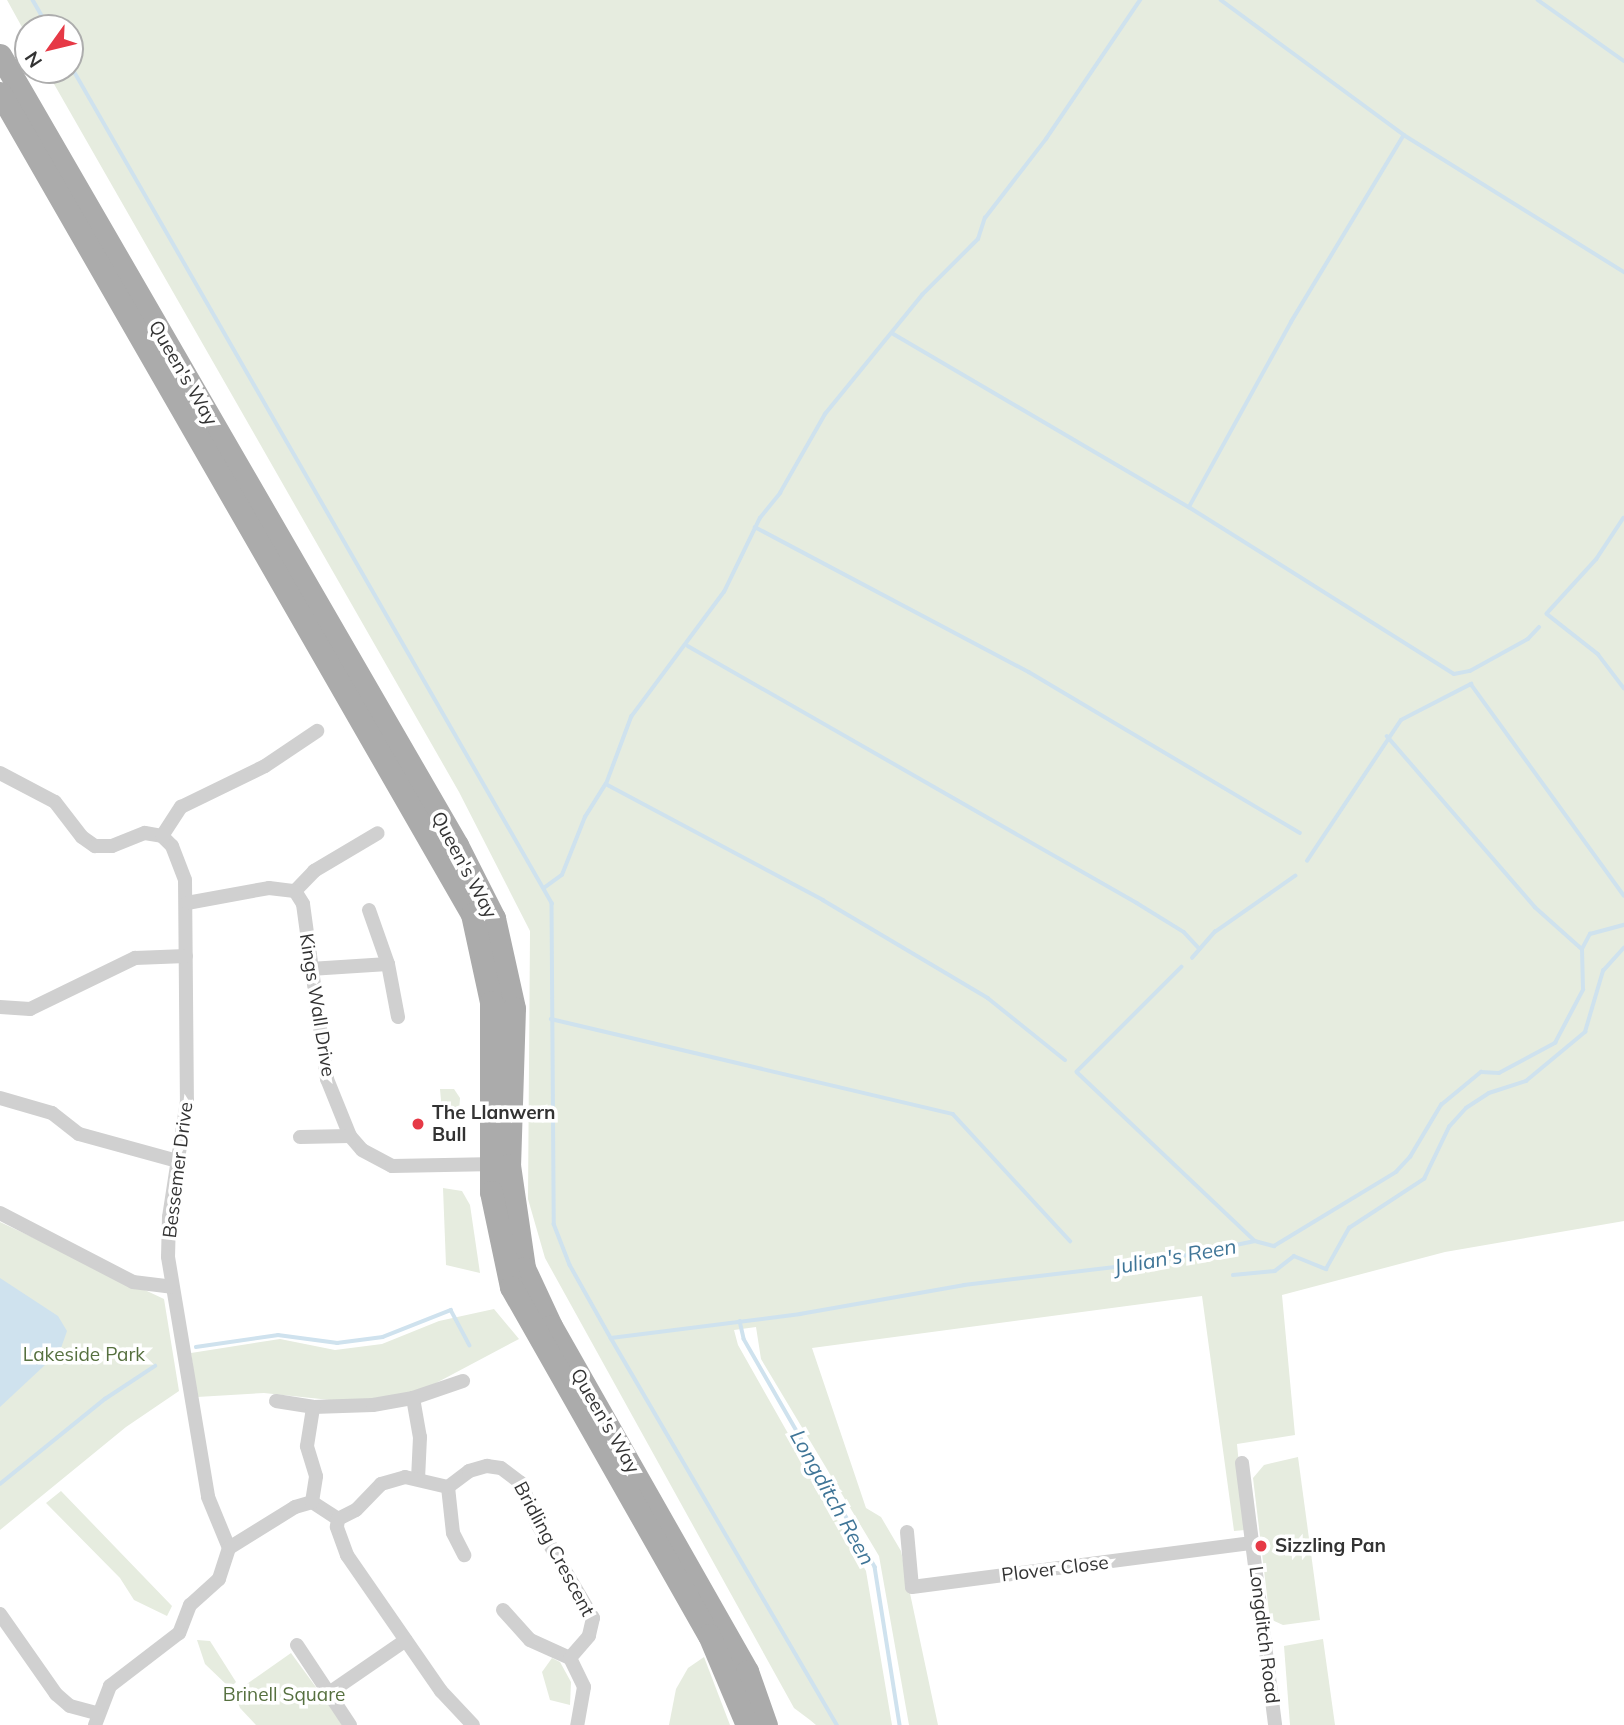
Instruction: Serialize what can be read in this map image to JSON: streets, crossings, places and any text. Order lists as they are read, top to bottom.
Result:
{
  "streets": {
    "main road": ["Queen's Way"],
    "street": [
      "Kings Wall Drive",
      "Bessemer Drive",
      "Bridling Crescent",
      "Plover Close",
      "Longditch Road"
    ]
  },
  "crossings": [
    ["Queen's Way", "Kings Wall Drive"],
    ["Plover Close", "Longditch Road"]
  ],
  "water": ["Julian's Reen", "Longditch Reen"],
  "parks": ["Lakeside Park", "Brinell Square"],
  "places": ["The Llanwern Bull", "Sizzling Pan"],
  "north": "bottom left"
}
